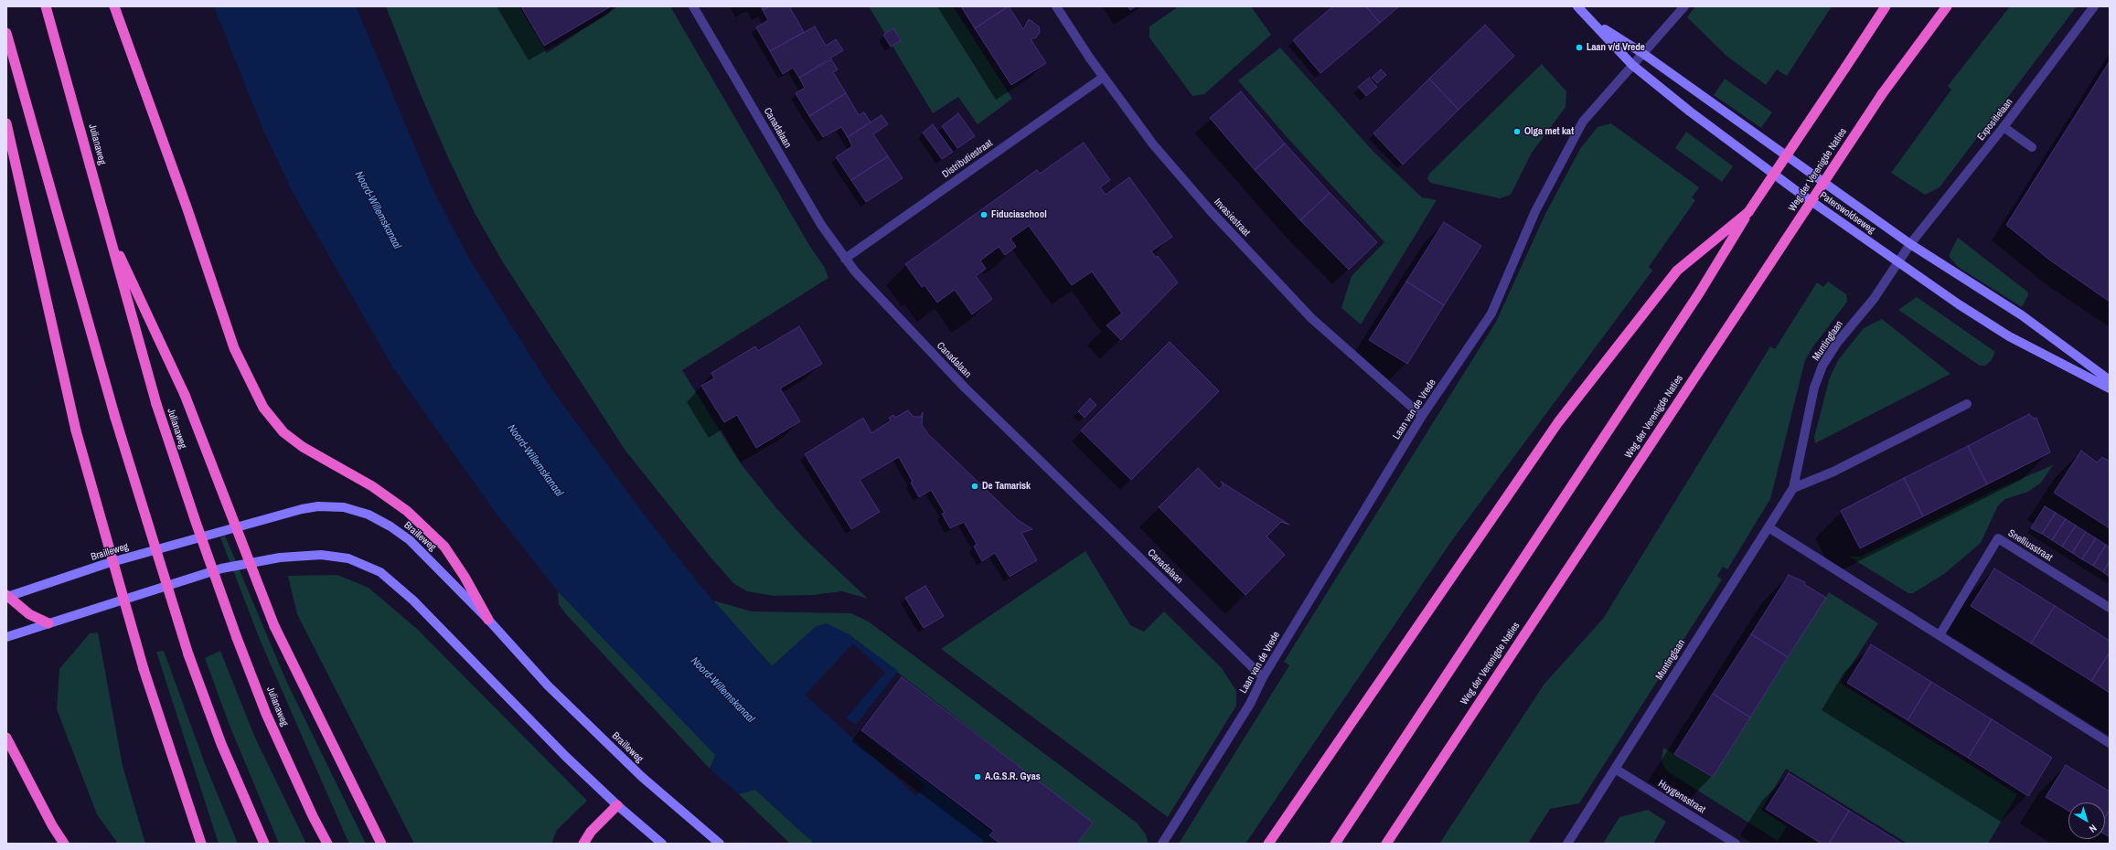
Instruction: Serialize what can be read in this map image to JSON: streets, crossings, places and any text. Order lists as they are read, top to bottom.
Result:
{
  "streets": {
    "highway": ["Julianaweg", "Weg der Verenigde Naties"],
    "main road": ["Paterswoldseweg", "Brailleweg"],
    "street": [
      "Expositielaan",
      "Canadalaan",
      "Distributiestraat",
      "Invasiestraat",
      "Muntinglaan",
      "Laan van de Vrede",
      "Snelliusstraat",
      "Huygensstraat"
    ]
  },
  "crossings": [
    ["Expositielaan", "Paterswoldseweg"],
    ["Expositielaan", "Muntinglaan"],
    ["Canadalaan", "Distributiestraat"],
    ["Canadalaan", "Laan van de Vrede"],
    ["Distributiestraat", "Invasiestraat"],
    ["Paterswoldseweg", "Muntinglaan"],
    ["Paterswoldseweg", "Laan van de Vrede"],
    ["Invasiestraat", "Laan van de Vrede"],
    ["Muntinglaan", "Huygensstraat"]
  ],
  "water": ["Noord-Willemskanaal"],
  "places": [
    "Laan v/d Vrede",
    "Olga met kat",
    "Fiduciaschool",
    "De Tamarisk",
    "A.G.S.R. Gyas"
  ],
  "north": "bottom right"
}
